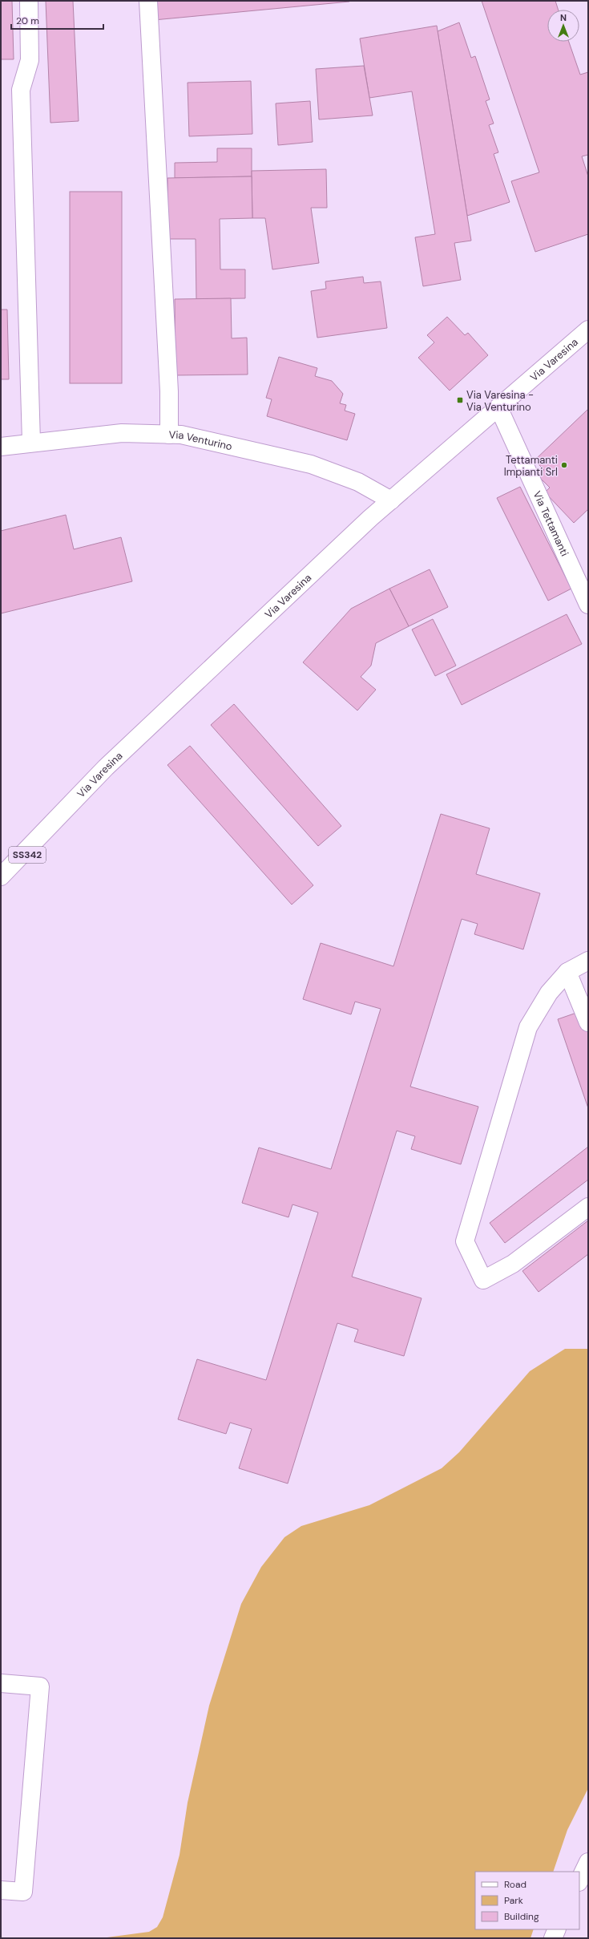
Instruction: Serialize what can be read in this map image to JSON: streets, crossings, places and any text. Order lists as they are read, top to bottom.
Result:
{
  "streets": {
    "street": [
      "Via Varesina",
      "Via Venturino",
      "Via Tettamanti",
      "SS342"
    ]
  },
  "crossings": [
    ["Via Varesina", "Via Venturino"],
    ["Via Varesina", "Via Tettamanti"],
    ["Via Varesina", "SS342"]
  ],
  "places": {
    "transit": ["Via Varesina - Via Venturino"],
    "other": ["Tettamanti Impianti Srl"]
  },
  "legend": ["Road", "Park", "Building"],
  "scale_bar": "20 m",
  "north": "top"
}
